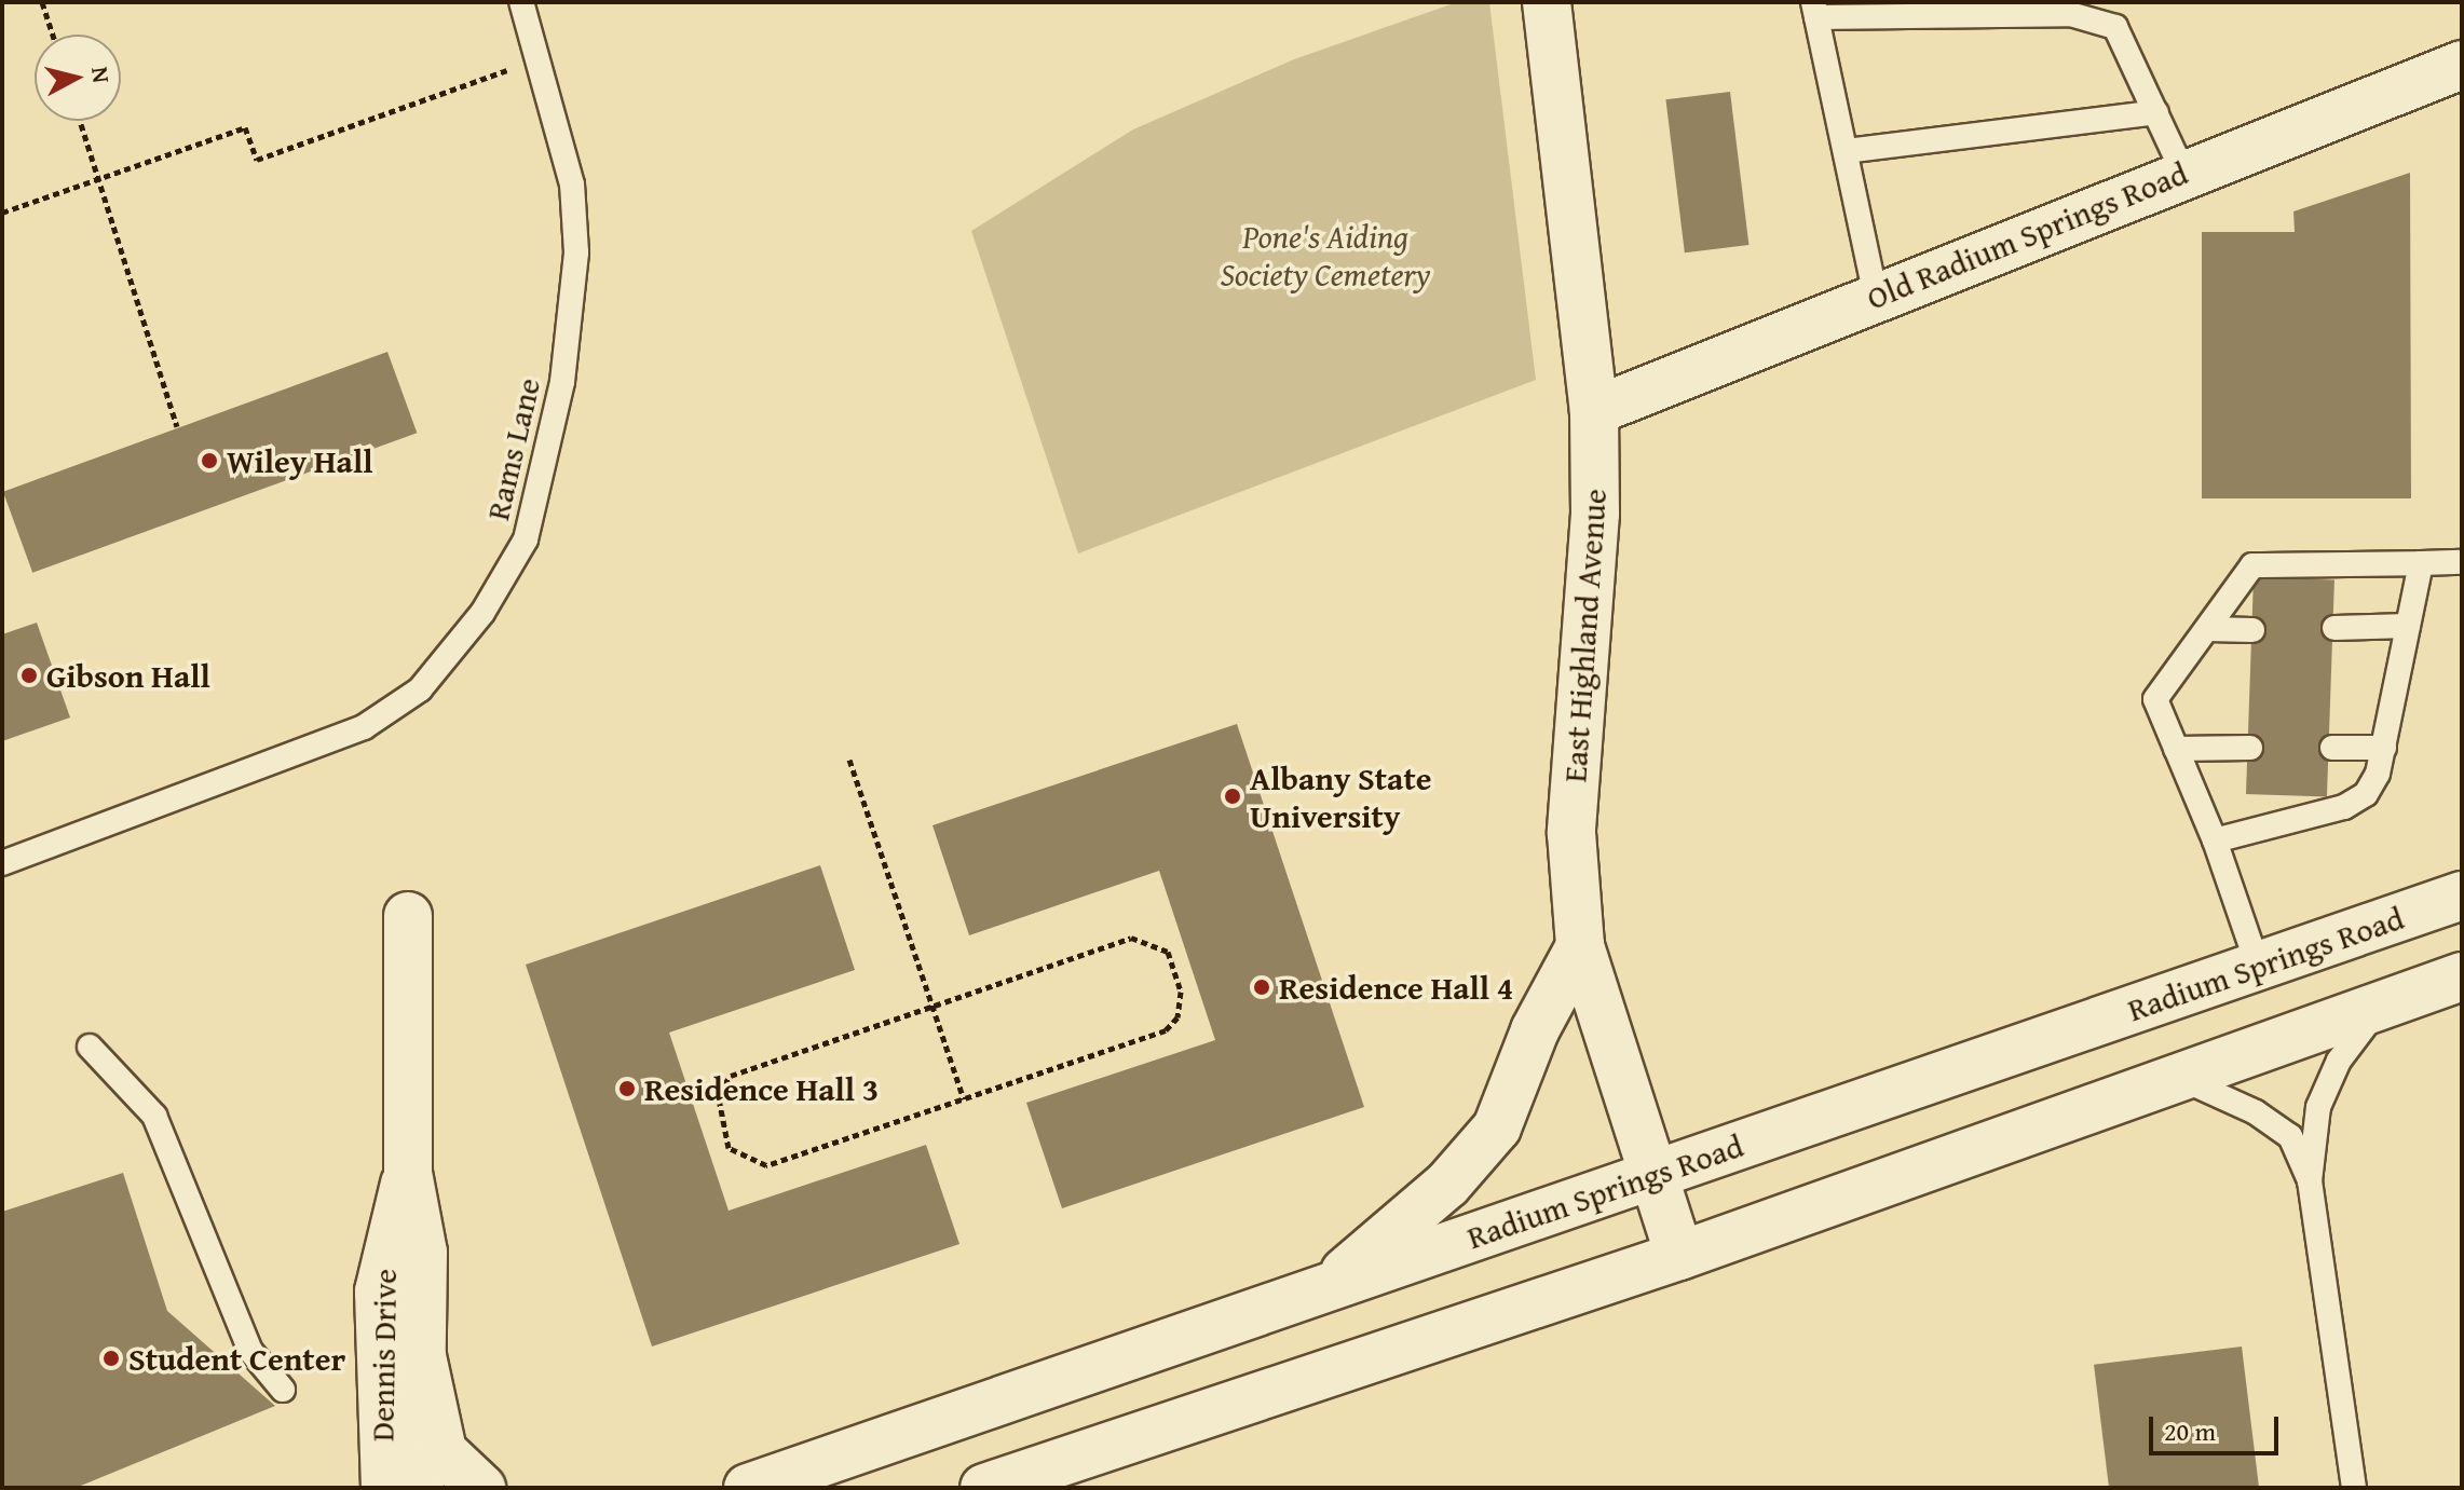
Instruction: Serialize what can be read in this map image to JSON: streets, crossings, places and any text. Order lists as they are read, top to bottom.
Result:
{
  "streets": {
    "main road": [
      "Old Radium Springs Road",
      "East Highland Avenue",
      "Radium Springs Road",
      "Dennis Drive"
    ],
    "lane": ["Rams Lane"]
  },
  "crossings": [
    ["Old Radium Springs Road", "East Highland Avenue"],
    ["East Highland Avenue", "Radium Springs Road"]
  ],
  "parks": ["Pone's Aiding Society Cemetery"],
  "places": [
    "Wiley Hall",
    "Gibson Hall",
    "Albany State University",
    "Residence Hall 4",
    "Residence Hall 3",
    "Student Center"
  ],
  "scale_bar": "20 m",
  "north": "right"
}
